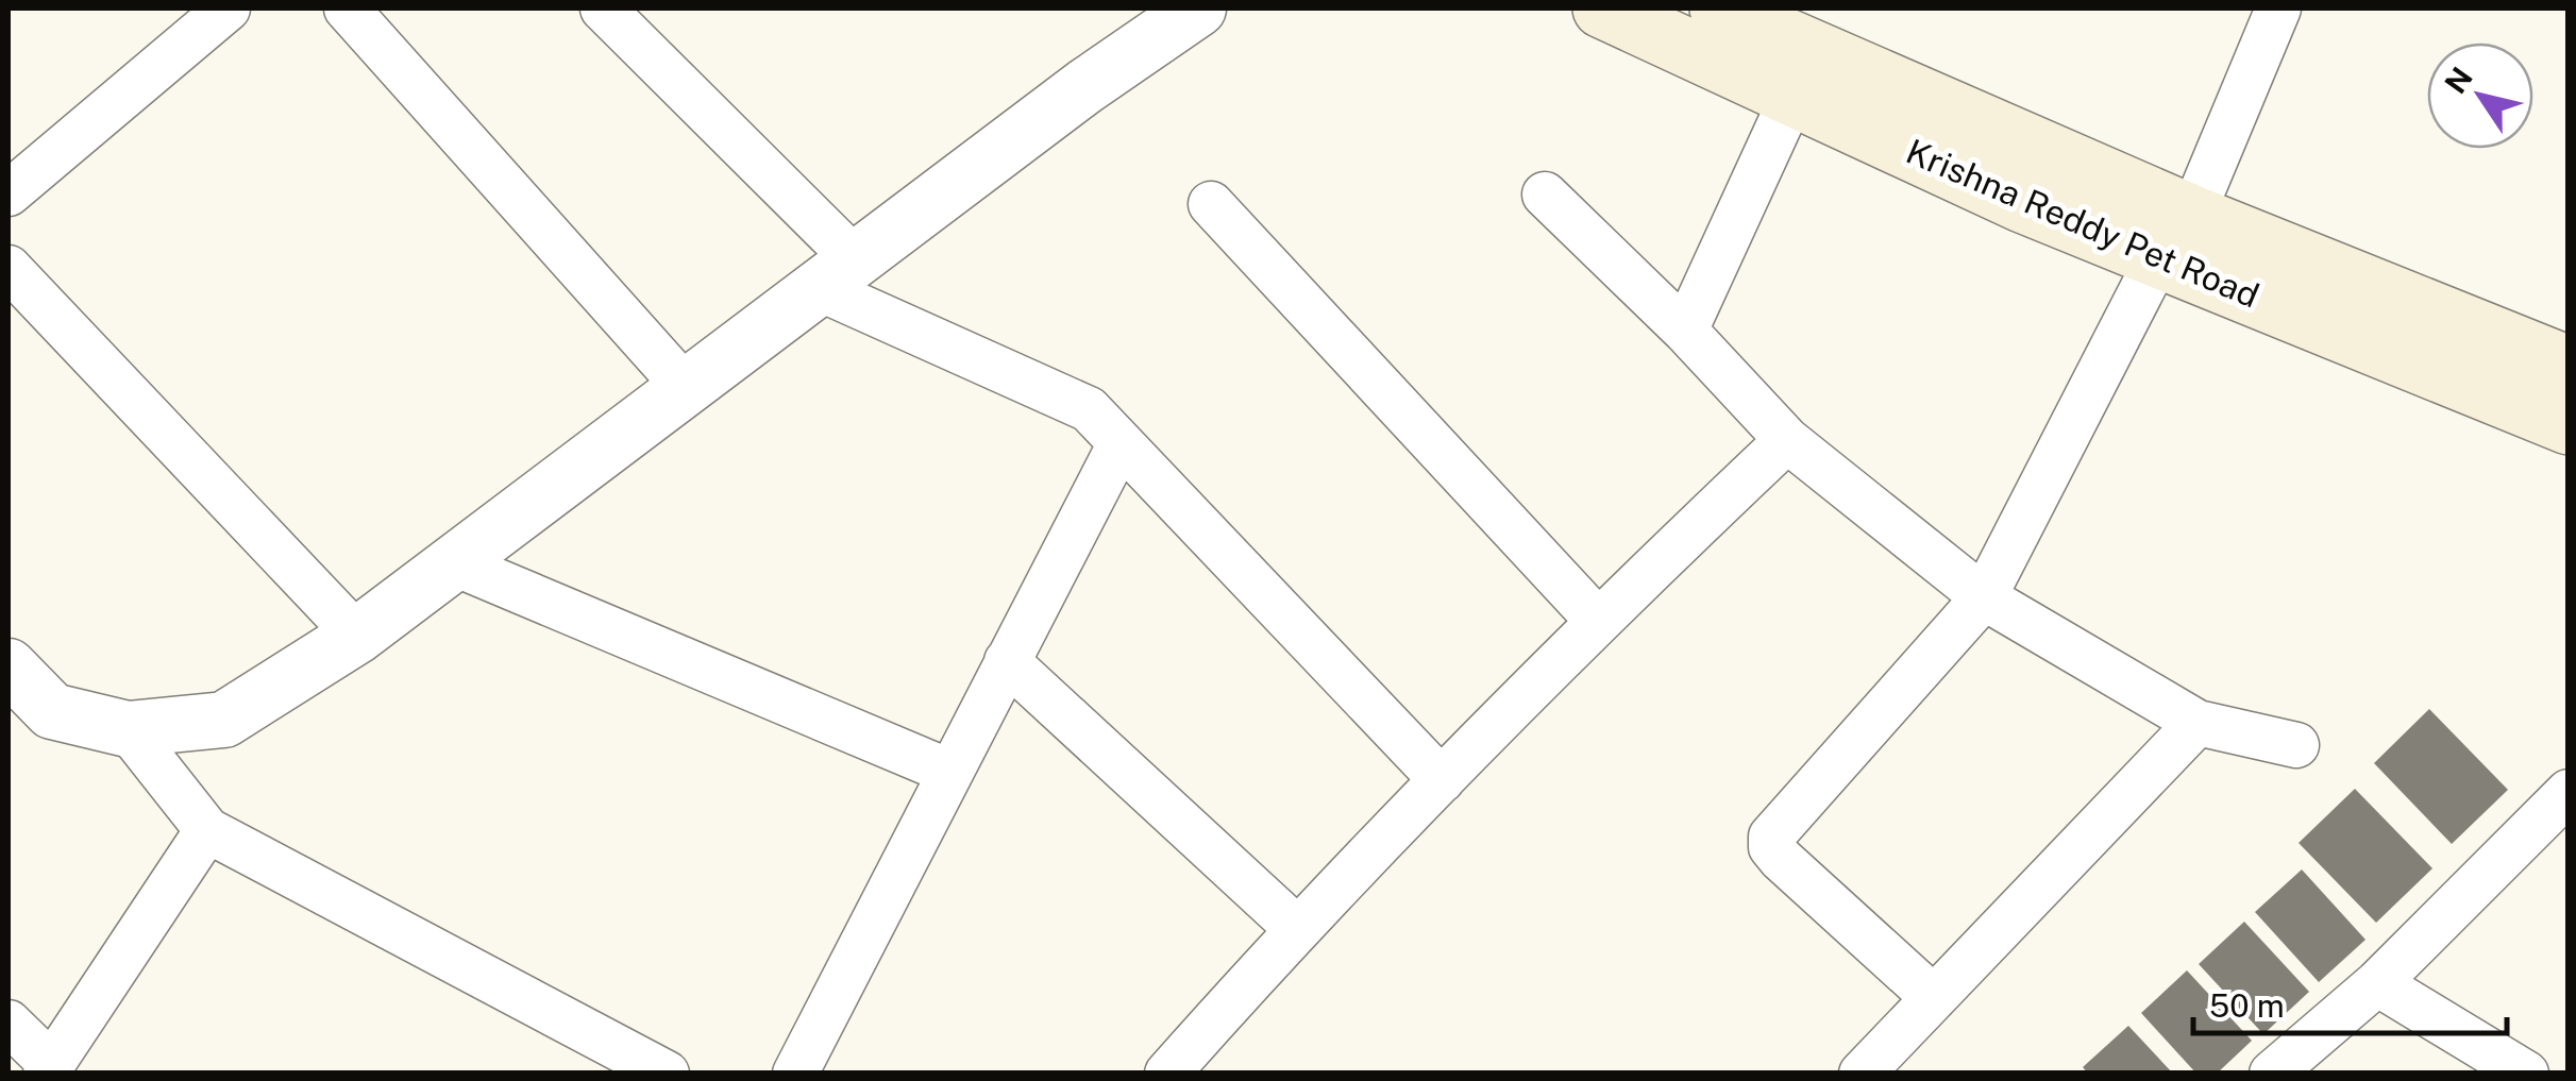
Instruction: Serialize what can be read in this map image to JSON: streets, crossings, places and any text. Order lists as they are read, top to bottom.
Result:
{
  "streets": {
    "main road": ["Krishna Reddy Pet Road"]
  },
  "scale_bar": "50 m",
  "north": "top left"
}
